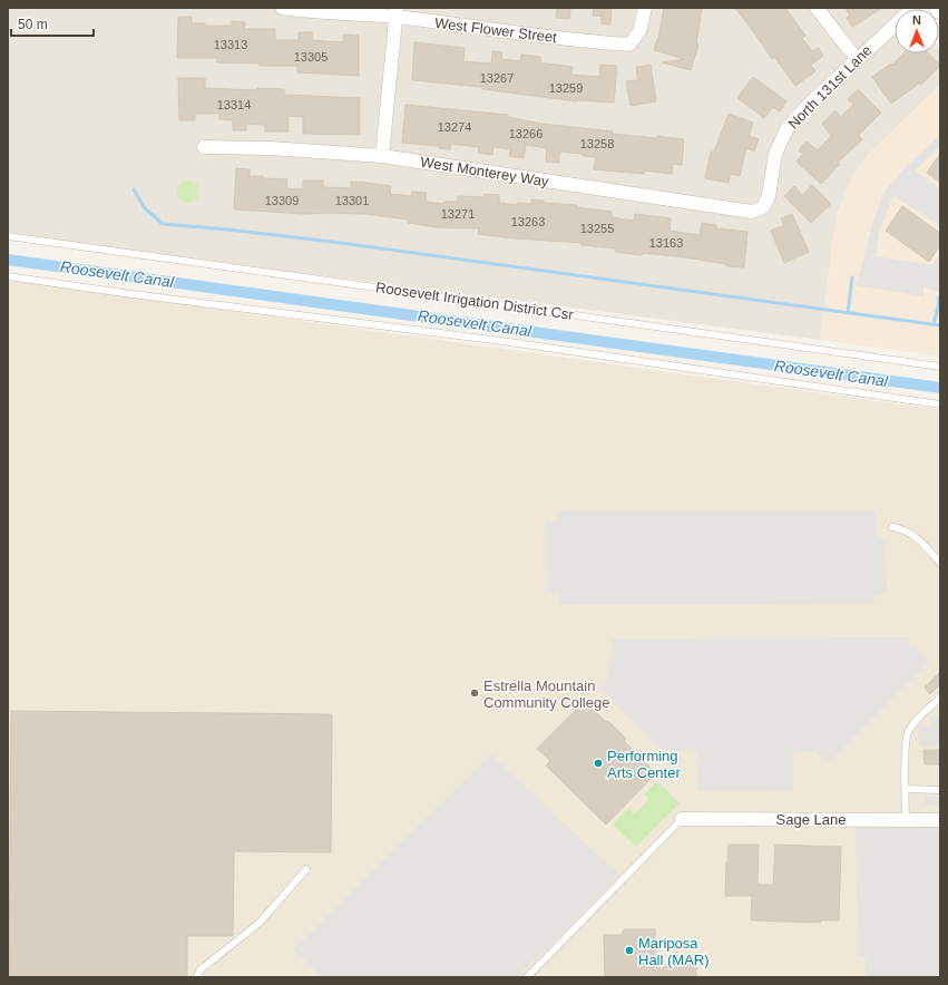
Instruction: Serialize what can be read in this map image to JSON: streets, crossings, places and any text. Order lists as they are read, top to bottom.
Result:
{
  "streets": {
    "street": [
      "West Flower Street",
      "North 131st Lane",
      "West Monterey Way",
      "Sage Lane"
    ],
    "lane": ["Roosevelt Irrigation District Csr"]
  },
  "crossings": [
    ["North 131st Lane", "West Monterey Way"]
  ],
  "water": ["Roosevelt Canal"],
  "places": ["Estrella Mountain Community College", "Performing Arts Center", "Mariposa Hall (MAR)"],
  "house_numbers": [
    "13313",
    "13305",
    "13267",
    "13259",
    "13314",
    "13274",
    "13266",
    "13258",
    "13309",
    "13301",
    "13271",
    "13263",
    "13255",
    "13163"
  ],
  "scale_bar": "50 m",
  "north": "top"
}
